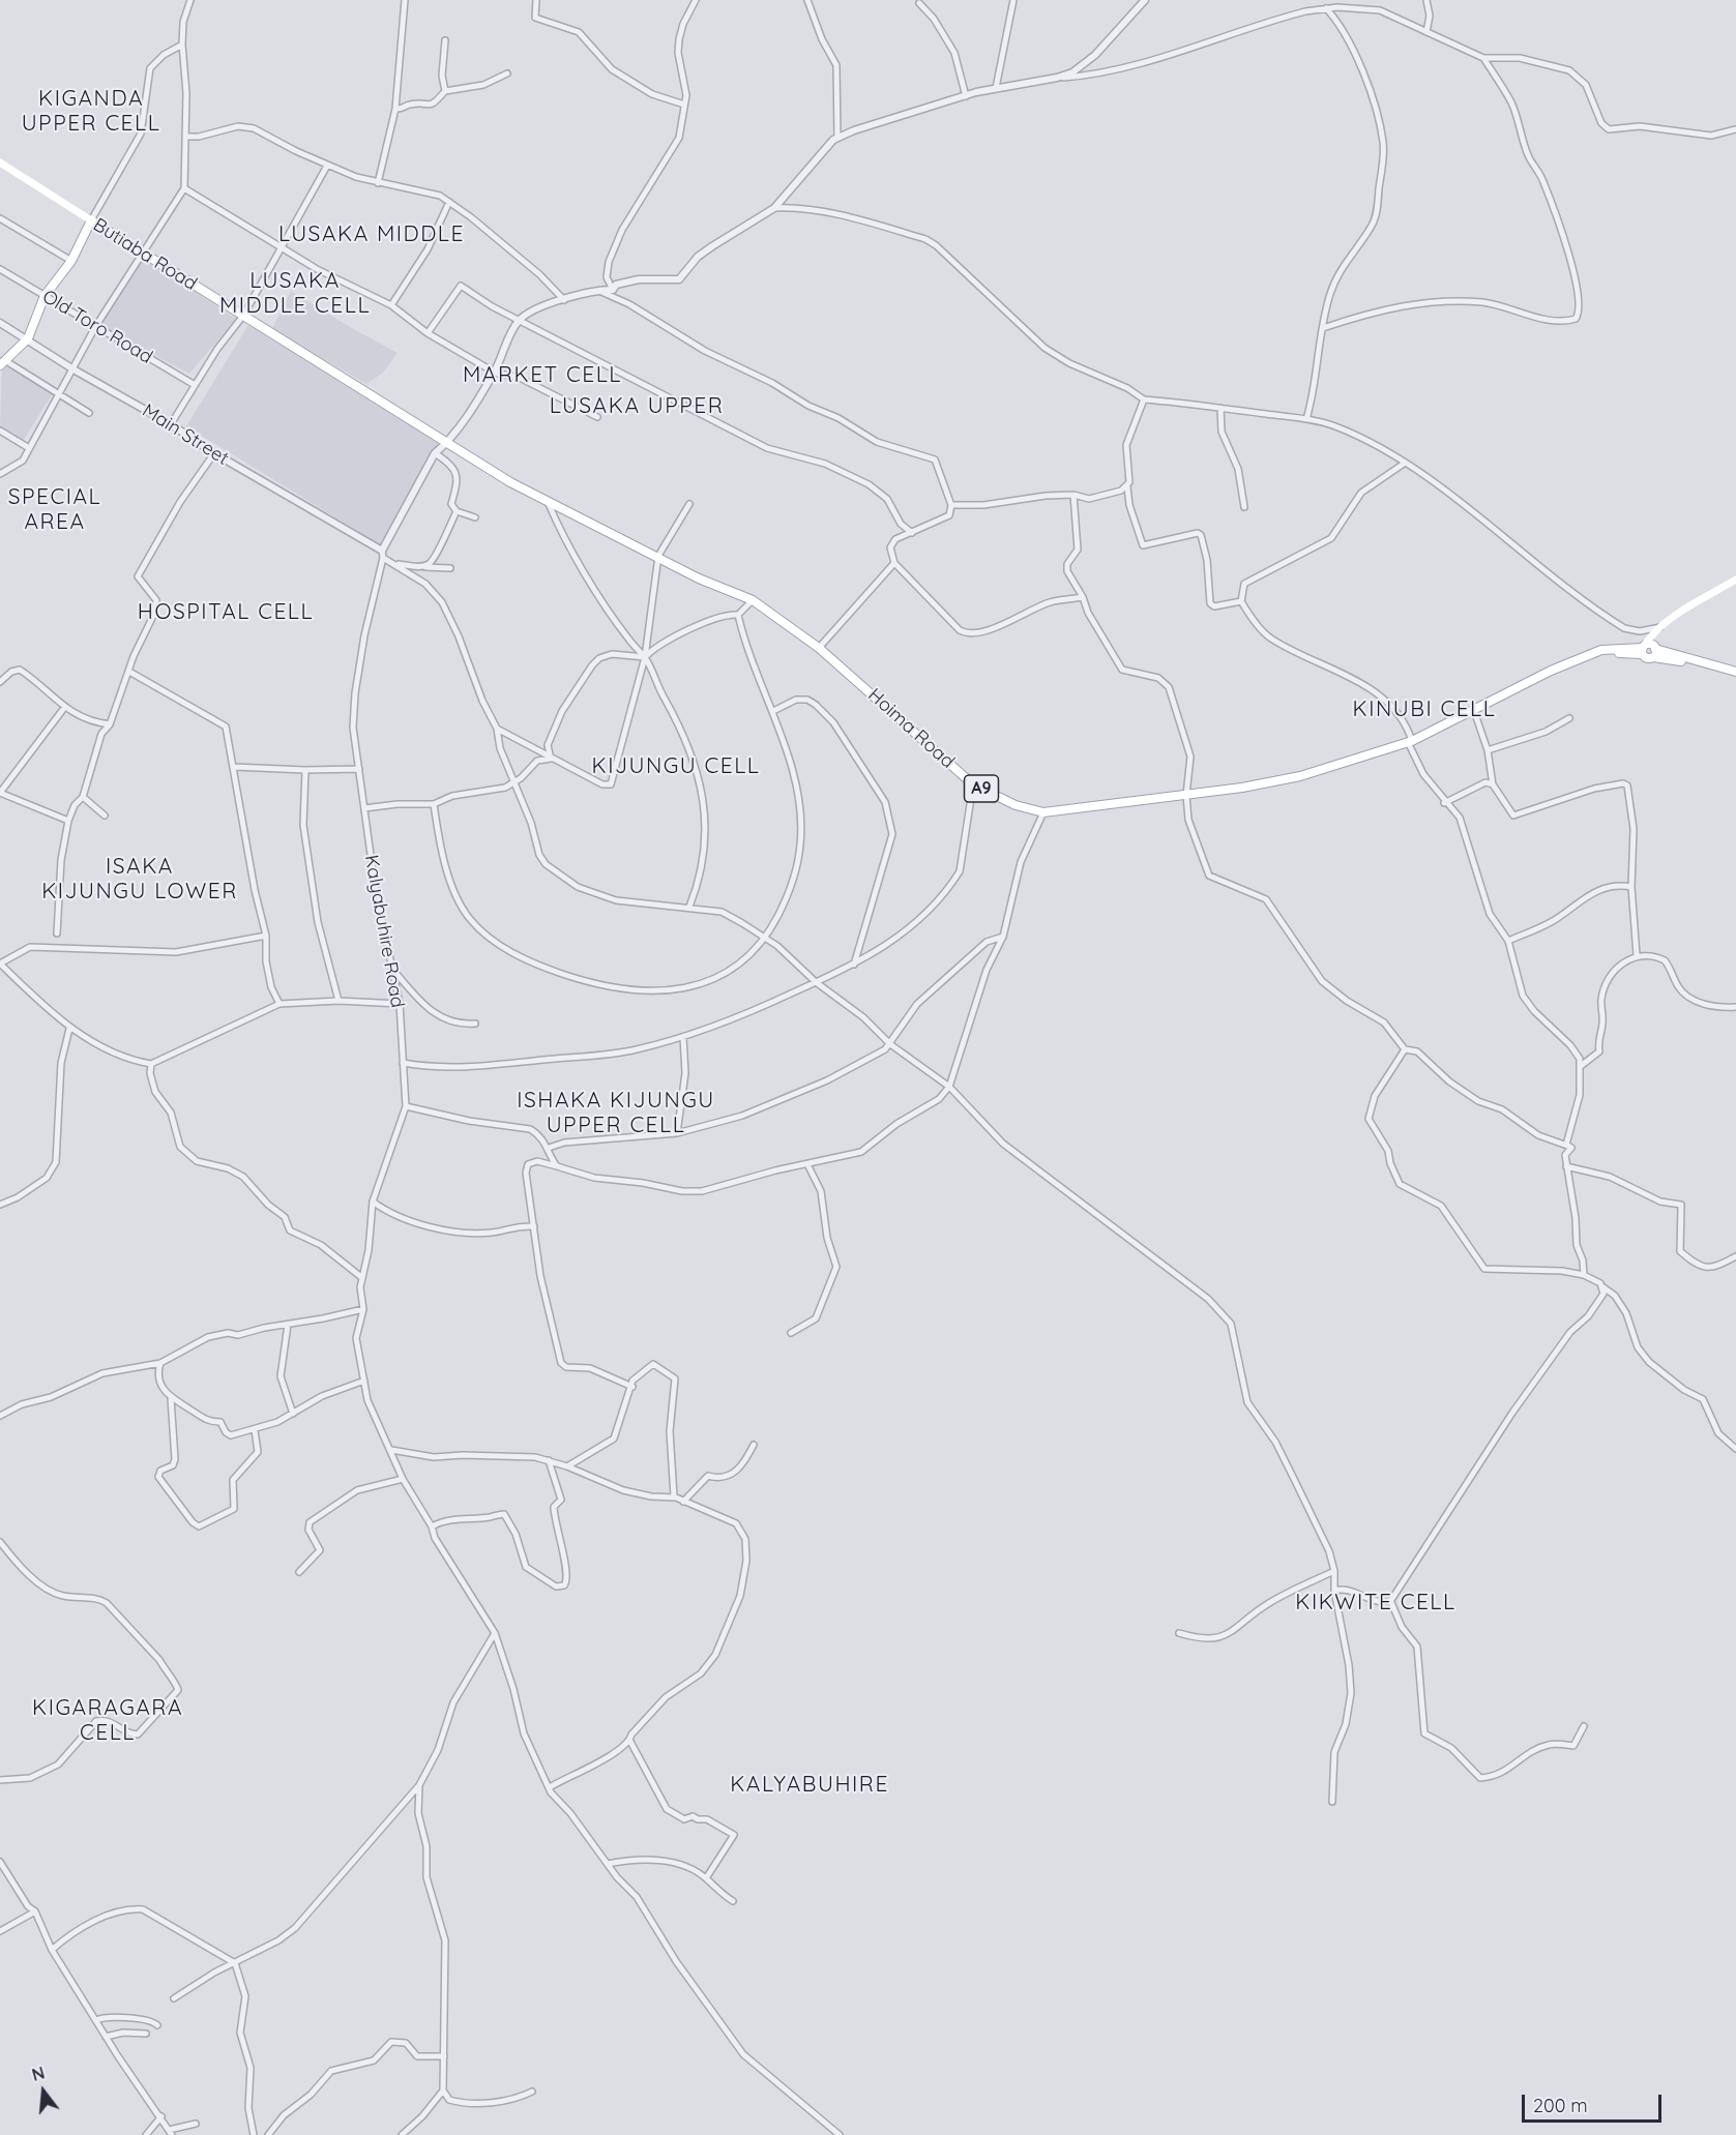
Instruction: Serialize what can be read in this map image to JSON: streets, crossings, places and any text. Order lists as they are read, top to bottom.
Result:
{
  "streets": {
    "main road": ["Butiaba Road", "Hoima Road", "A9"],
    "street": ["Old Toro Road", "Main Street", "Kalyabuhire Road"]
  },
  "crossings": [
    ["Butiaba Road", "Hoima Road"],
    ["Main Street", "Kalyabuhire Road"],
    ["Hoima Road", "A9"]
  ],
  "districts": [
    "KIGANDA UPPER CELL",
    "LUSAKA MIDDLE",
    "LUSAKA MIDDLE CELL",
    "MARKET CELL",
    "LUSAKA UPPER",
    "SPECIAL AREA",
    "HOSPITAL CELL",
    "KINUBI CELL",
    "KIJUNGU CELL",
    "ISAKA KIJUNGU LOWER",
    "ISHAKA KIJUNGU UPPER CELL",
    "KIKWITE CELL",
    "KIGARAGARA CELL",
    "KALYABUHIRE"
  ],
  "scale_bar": "200 m",
  "north": "top"
}
